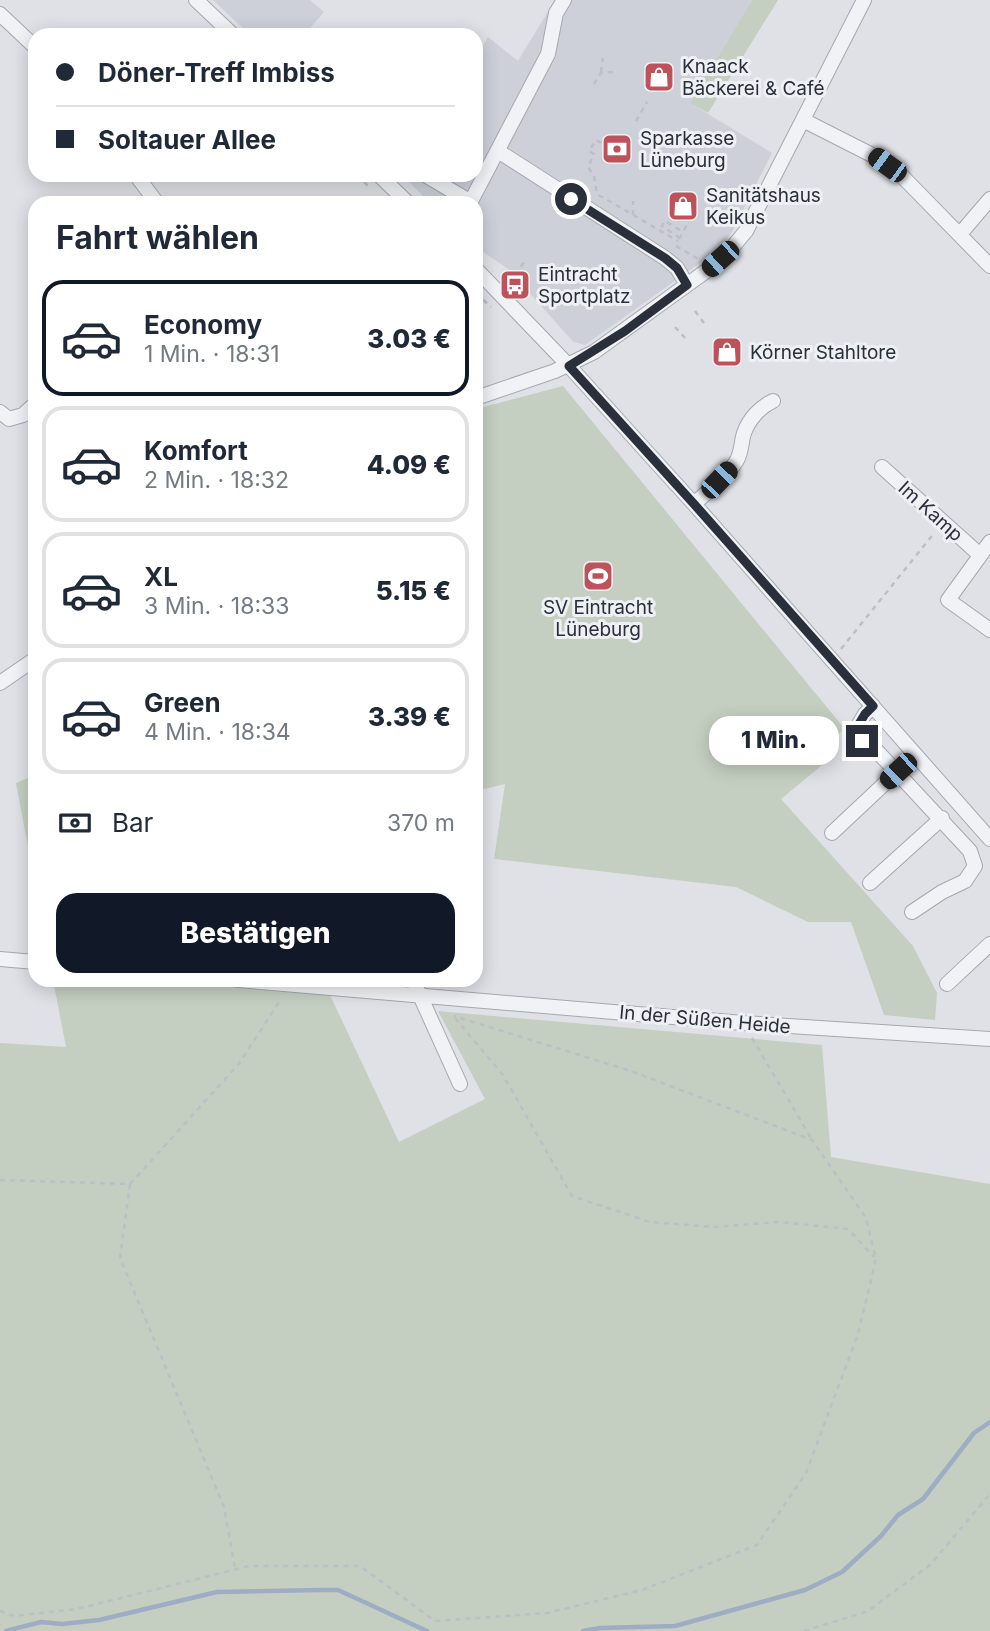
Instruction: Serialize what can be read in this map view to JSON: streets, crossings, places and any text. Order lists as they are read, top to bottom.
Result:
{
  "streets": {
    "street": ["Im Kamp", "In der Süßen Heide"]
  },
  "places": {
    "shop": ["Knaack Bäckerei & Café", "Sanitätshaus Keikus", "Körner Stahltore"],
    "bank": ["Sparkasse Lüneburg"],
    "bus stop": ["Eintracht Sportplatz"],
    "sports": ["SV Eintracht Lüneburg"]
  },
  "page": {
    "banner": ["Döner-Treff Imbiss", "Soltauer Allee"],
    "heading": "Fahrt wählen",
    "list": [
      {
        "name": "Economy",
        "note": "1 Min. · 18:31",
        "value": "3.03 €"
      },
      {
        "name": "Komfort",
        "note": "2 Min. · 18:32",
        "value": "4.09 €"
      },
      {
        "name": "XL",
        "note": "3 Min. · 18:33",
        "value": "5.15 €"
      },
      {
        "name": "Green",
        "note": "4 Min. · 18:34",
        "value": "3.39 €"
      }
    ],
    "bubble": "1 Min.",
    "pay": ["Bar", "370 m"],
    "buttons": "Bestätigen"
  }
}
